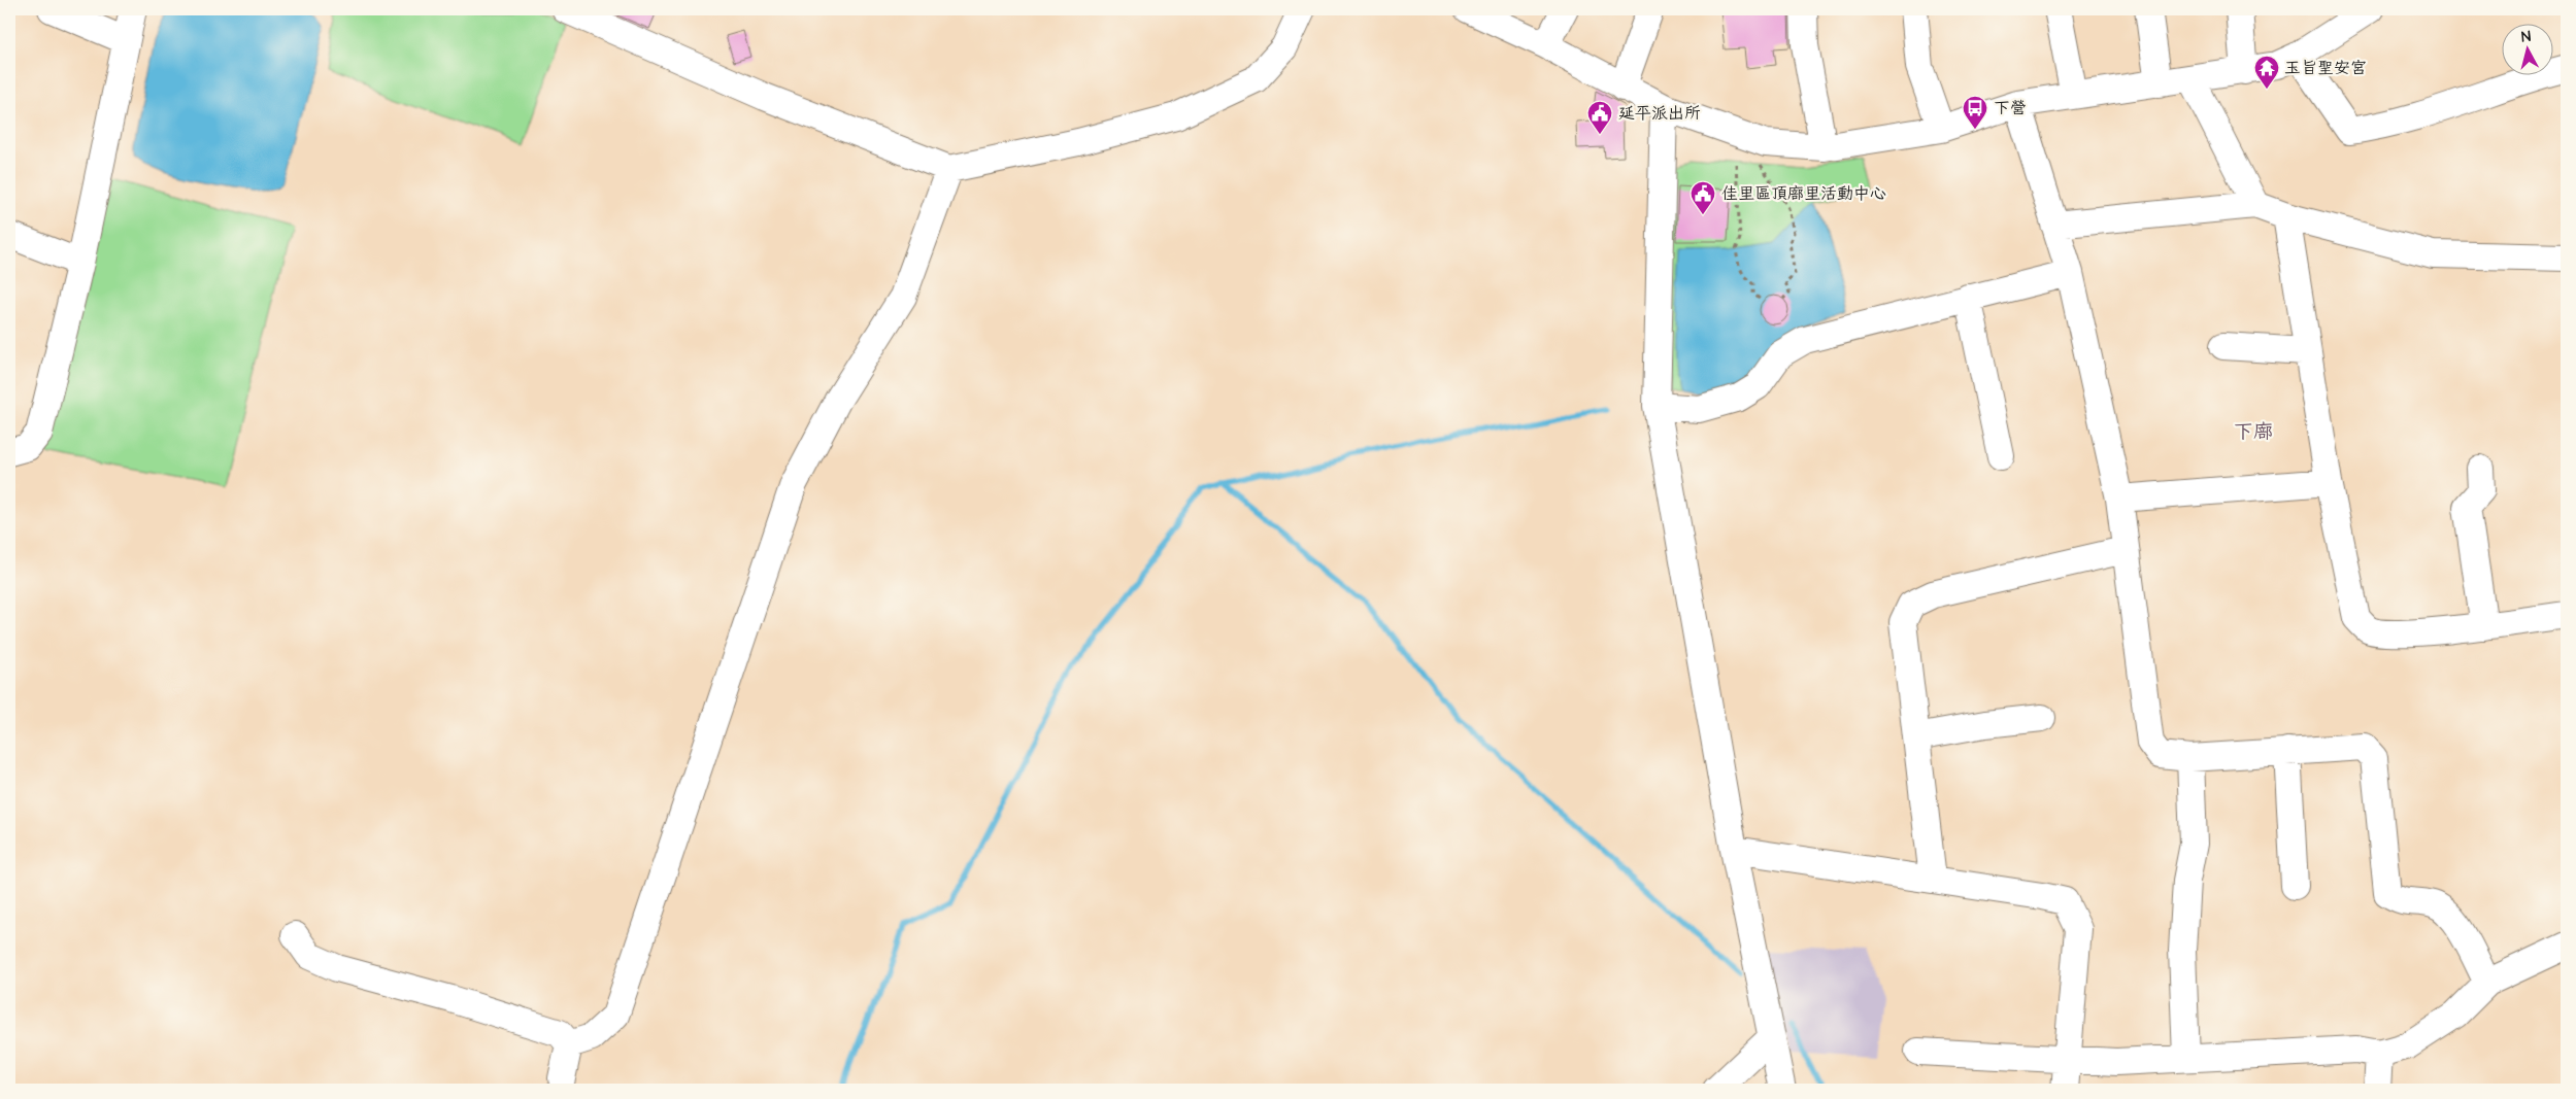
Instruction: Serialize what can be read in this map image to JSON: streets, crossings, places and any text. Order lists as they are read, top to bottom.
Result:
{
  "districts": ["下廍"],
  "places": {
    "temple": ["玉旨聖安宮"],
    "bus stop": ["下營"],
    "public building": ["延平派出所", "佳里區頂廍里活動中心"]
  },
  "north": "top"
}
